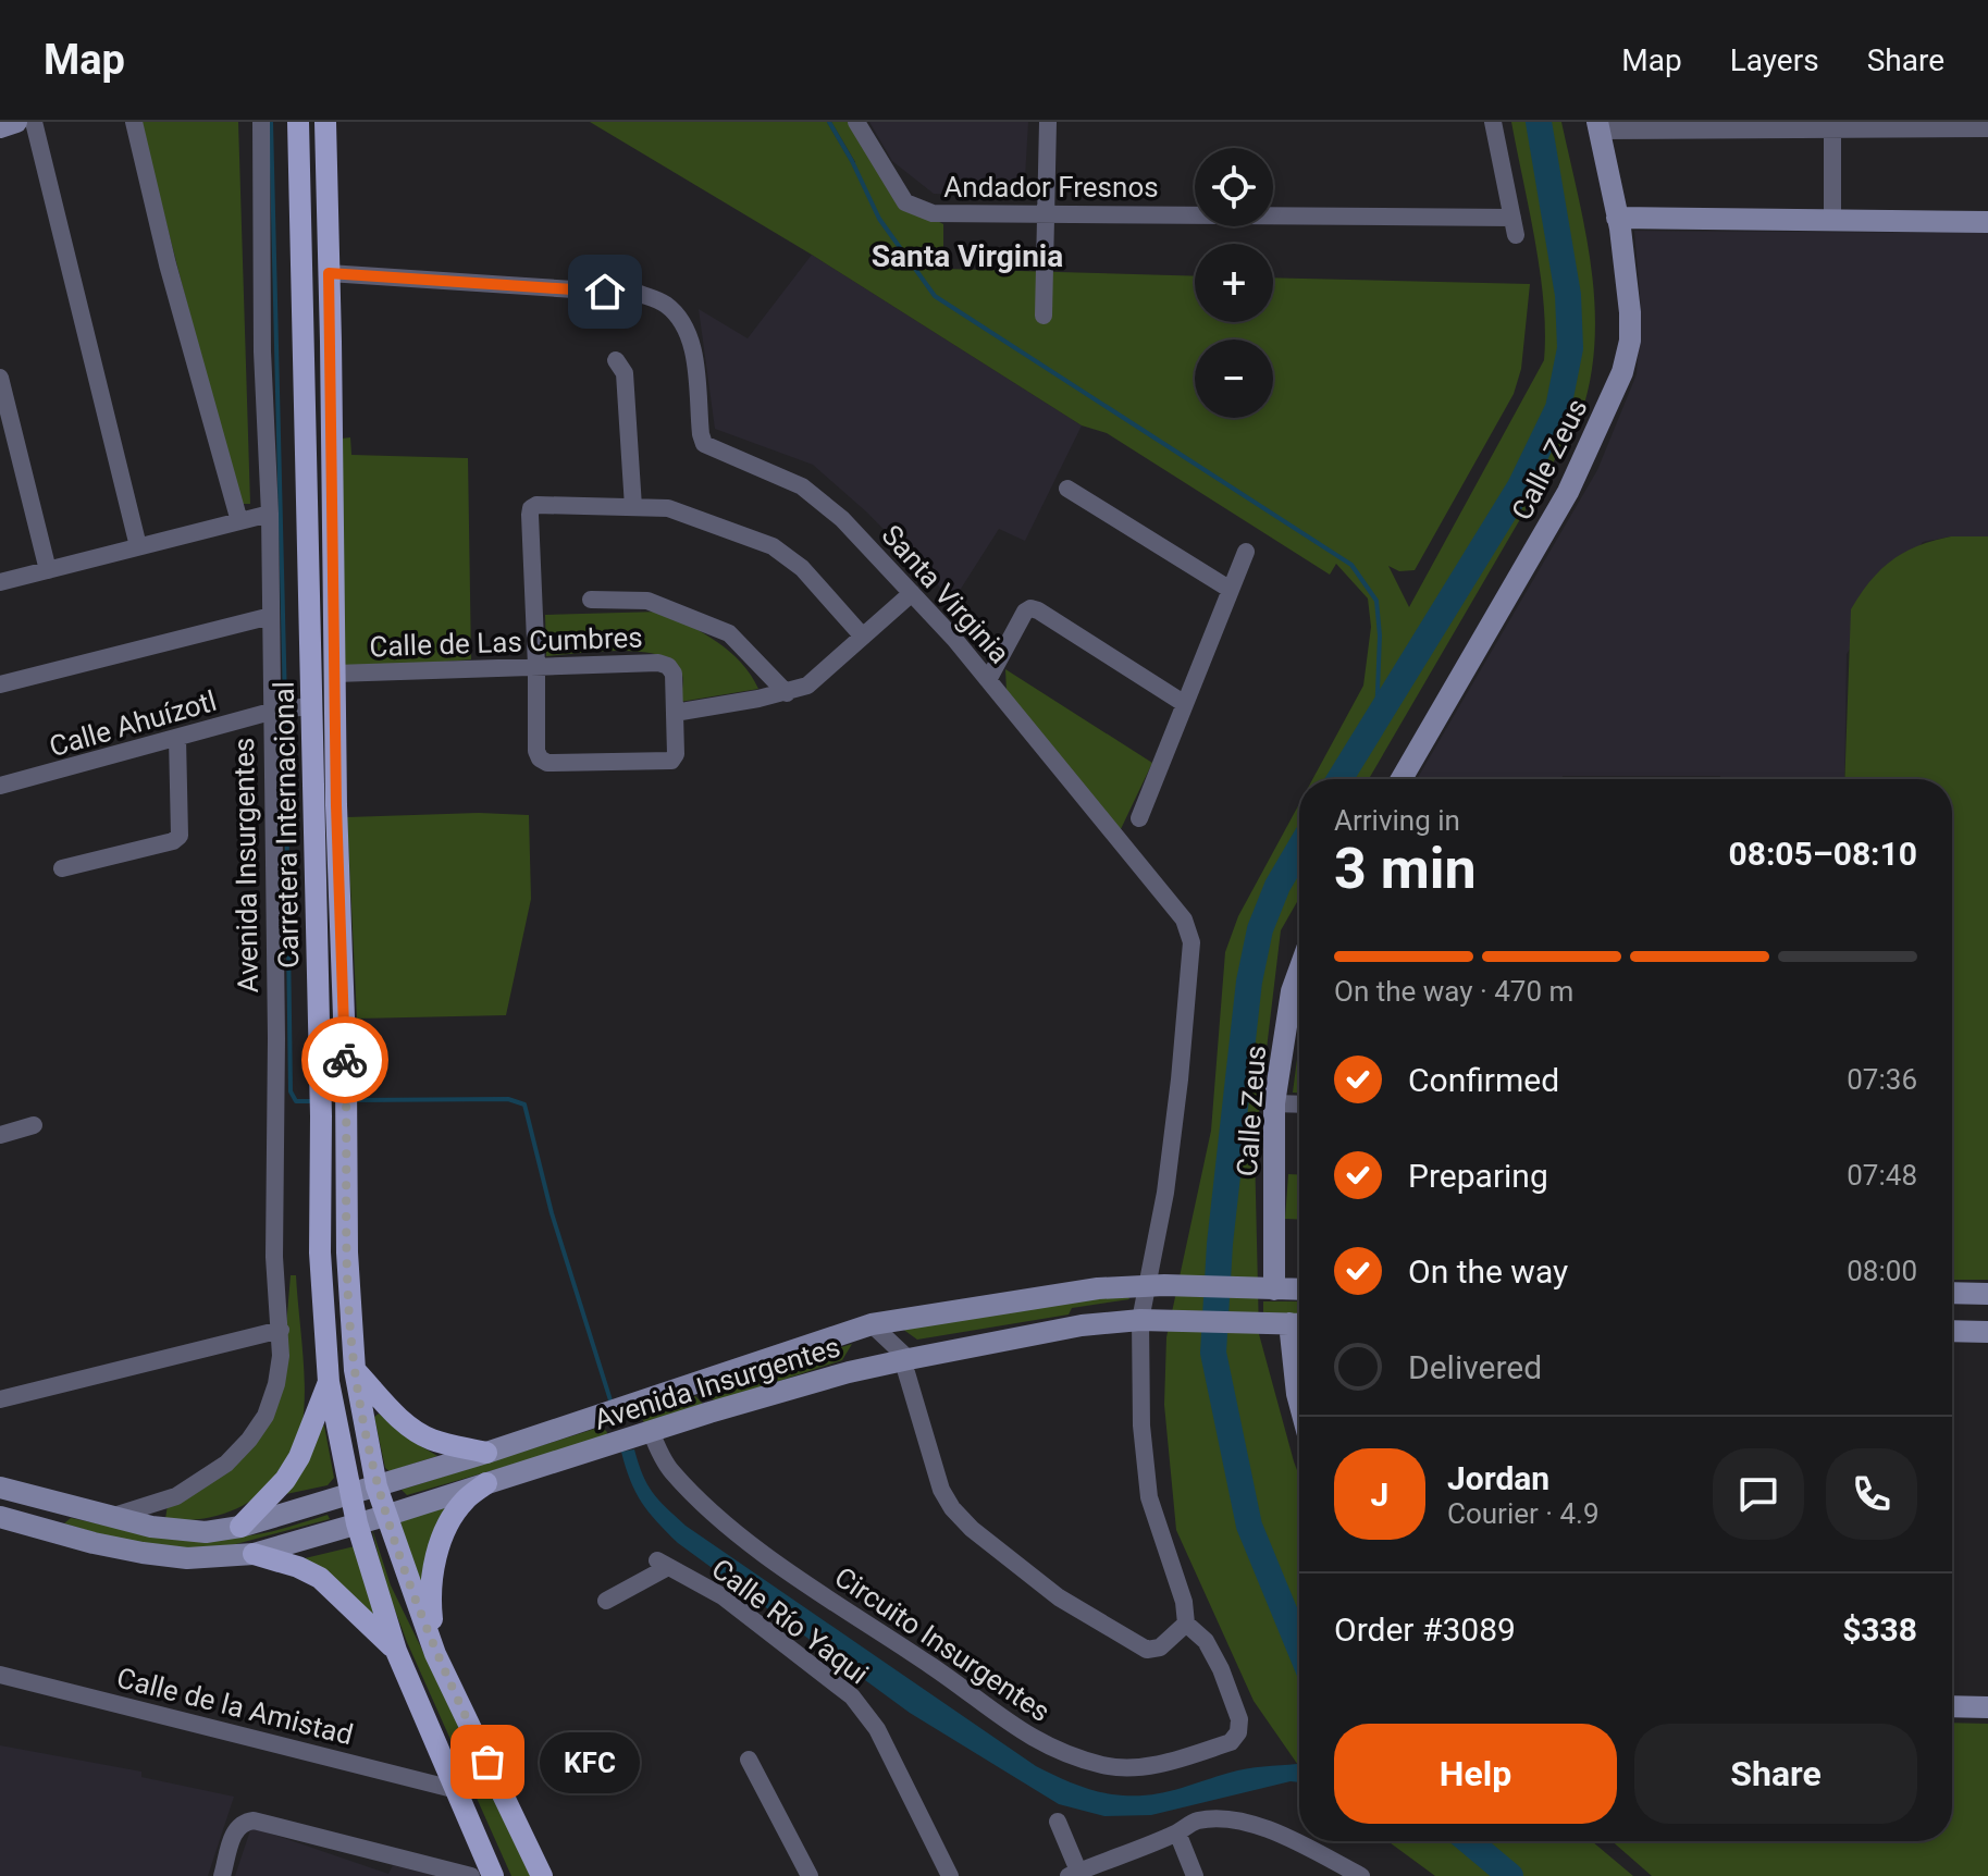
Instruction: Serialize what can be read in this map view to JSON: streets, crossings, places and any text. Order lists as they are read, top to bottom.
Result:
{
  "streets": {
    "main road": ["Calle Zeus", "Carretera Internacional", "Avenida Insurgentes"],
    "street": [
      "Andador Fresnos",
      "Santa Virginia",
      "Calle de Las Cumbres",
      "Calle Ahuízotl",
      "Calle Río Yaqui",
      "Circuito Insurgentes",
      "Calle de la Amistad"
    ]
  },
  "crossings": [
    ["Calle Zeus", "Avenida Insurgentes"],
    ["Santa Virginia", "Carretera Internacional"],
    ["Santa Virginia", "Avenida Insurgentes"],
    ["Santa Virginia", "Circuito Insurgentes"],
    ["Calle de Las Cumbres", "Carretera Internacional"],
    ["Calle Ahuízotl", "Carretera Internacional"],
    ["Calle Ahuízotl", "Avenida Insurgentes"],
    ["Carretera Internacional", "Avenida Insurgentes"],
    ["Avenida Insurgentes", "Circuito Insurgentes"]
  ],
  "districts": ["Santa Virginia"],
  "places": ["KFC"],
  "page": {
    "header": "Map",
    "nav": ["Map", "Layers", "Share"],
    "map_buttons": ["+", "−"],
    "heading": ["3 min", "Arriving in", "08:05–08:10"],
    "panel": [
      "Jordan",
      "Courier · 4.9",
      "Order #3089",
      "$338"
    ],
    "bar": "On the way · 470 m",
    "list": [
      ["Confirmed", "07:36"],
      ["Preparing", "07:48"],
      ["On the way", "08:00"],
      "Delivered"
    ],
    "round": "J",
    "buttons": ["Help", "Share"],
    "bubble": "KFC"
  }
}
